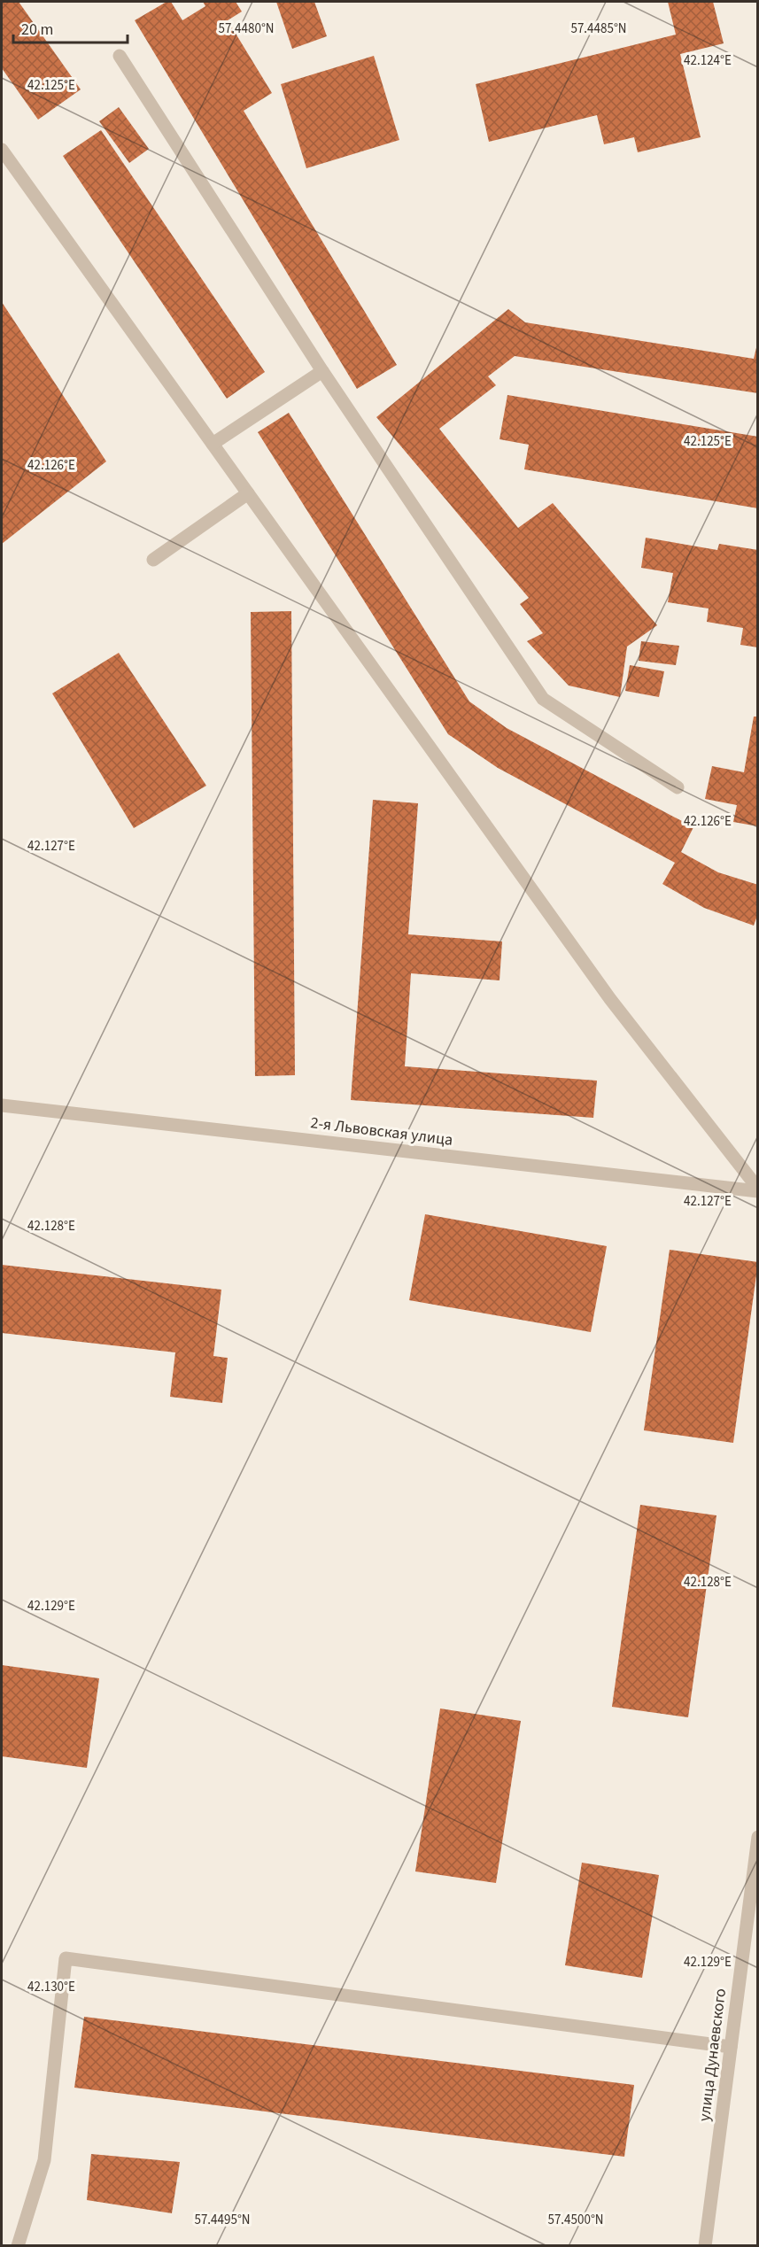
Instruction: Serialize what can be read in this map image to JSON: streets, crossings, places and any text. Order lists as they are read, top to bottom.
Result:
{
  "streets": {
    "street": ["2-я Львовская улица", "улица Дунаевского"]
  },
  "scale_bar": "20 m",
  "coordinates": [
    "57.4480°N",
    "57.4485°N",
    "42.124°E",
    "42.125°E",
    "42.126°E",
    "42.127°E",
    "42.128°E",
    "42.129°E",
    "42.130°E",
    "57.4495°N",
    "57.4500°N"
  ]
}
